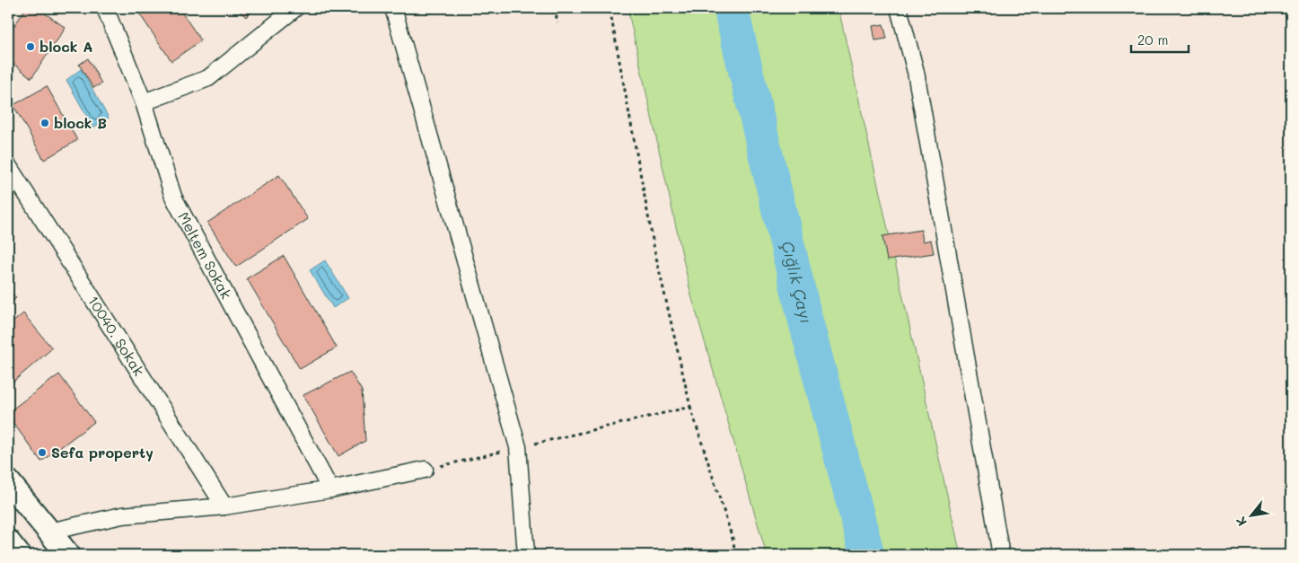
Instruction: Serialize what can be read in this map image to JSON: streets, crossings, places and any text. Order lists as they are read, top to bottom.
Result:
{
  "streets": {
    "street": ["Meltem Sokak", "10040. Sokak"]
  },
  "water": ["Çığlık Çayı"],
  "places": ["block A", "block B", "Sefa property"],
  "scale_bar": "20 m",
  "north": "bottom left"
}
